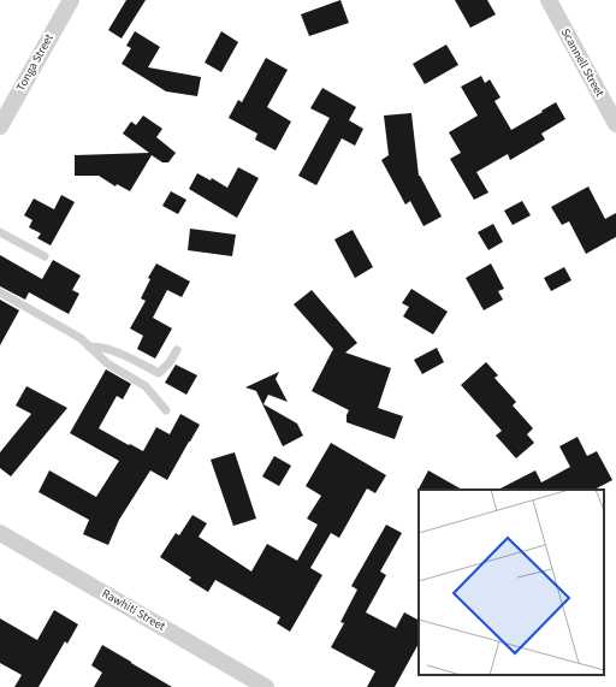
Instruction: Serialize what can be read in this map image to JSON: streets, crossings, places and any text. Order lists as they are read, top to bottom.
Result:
{
  "streets": {
    "street": ["Tonga Street", "Scannell Street", "Rawhiti Street"]
  }
}
